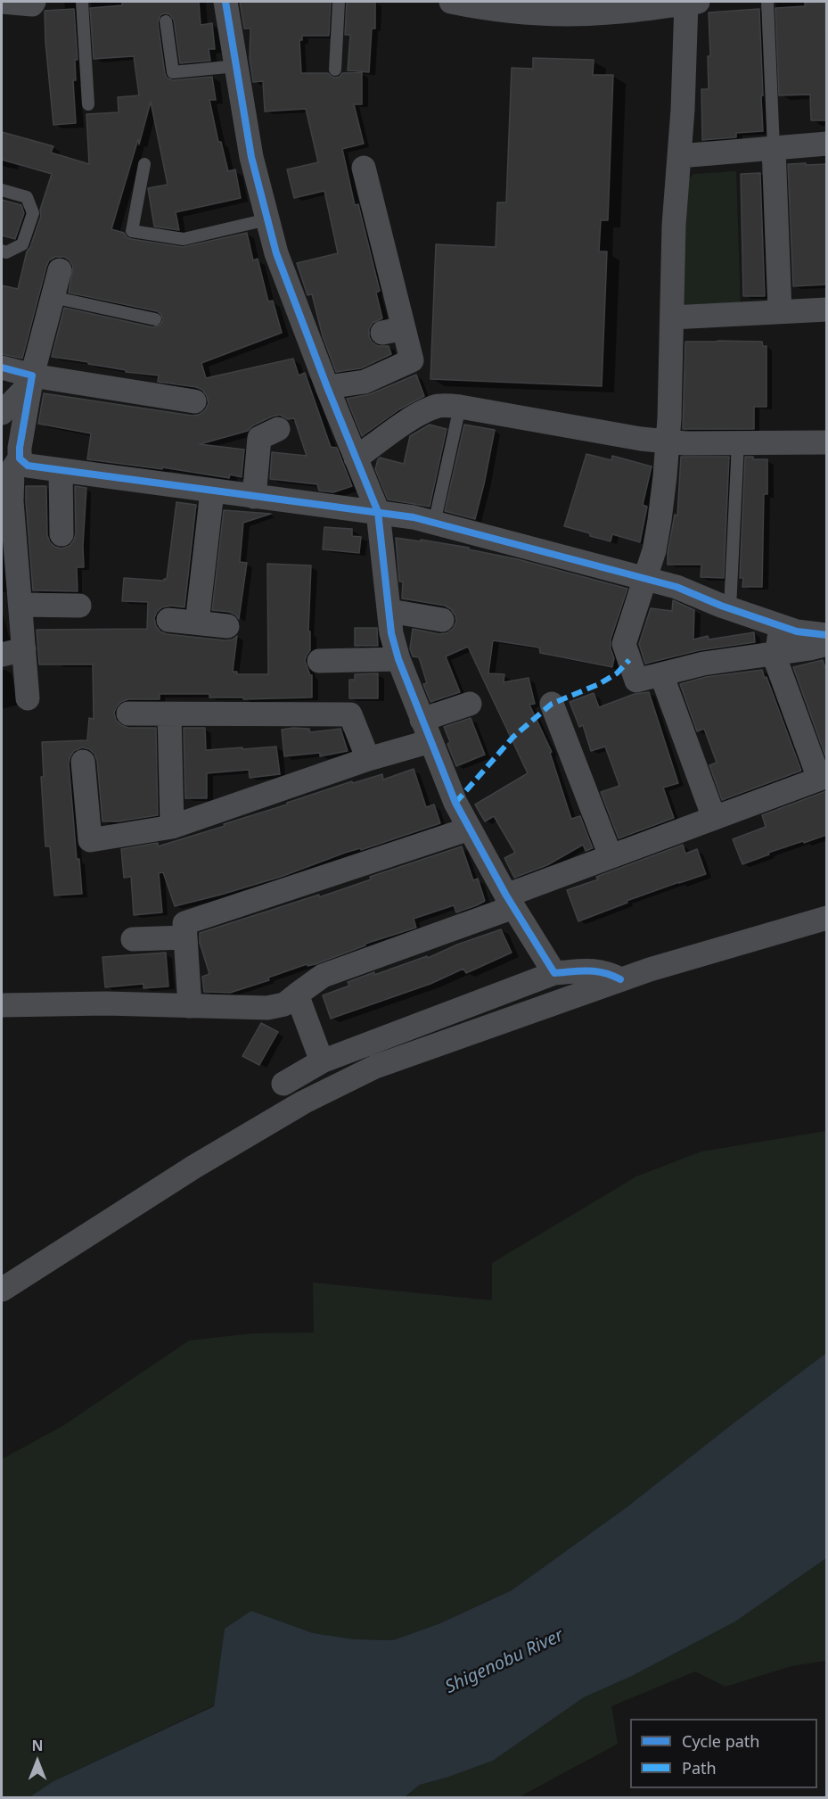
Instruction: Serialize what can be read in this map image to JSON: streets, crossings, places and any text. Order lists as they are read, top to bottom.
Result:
{
  "water": ["Shigenobu River"],
  "legend": ["Cycle path", "Path"],
  "north": "top"
}
